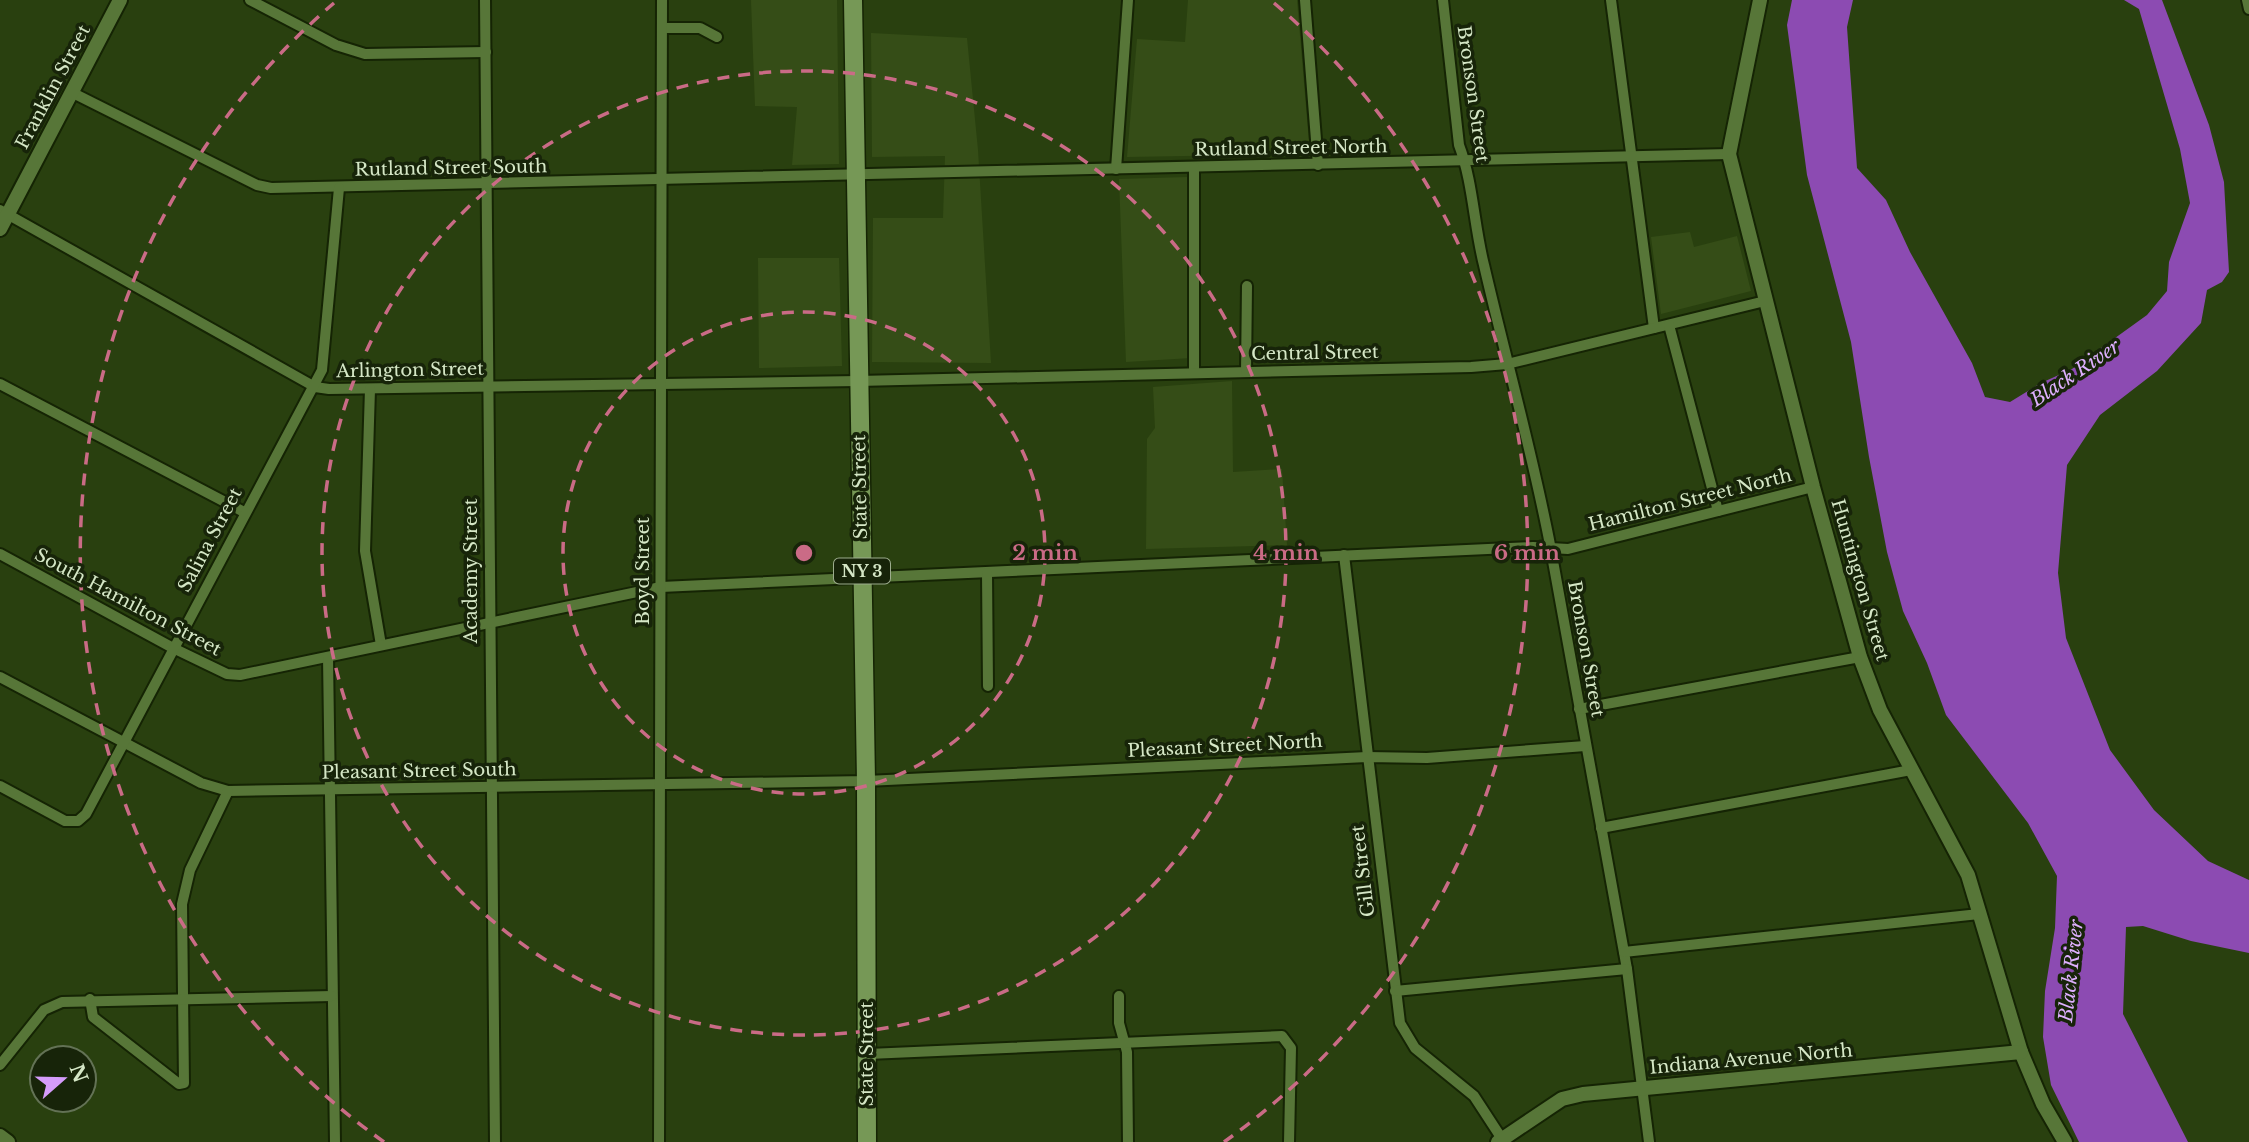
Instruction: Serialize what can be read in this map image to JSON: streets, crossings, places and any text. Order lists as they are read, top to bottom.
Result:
{
  "streets": {
    "highway": ["State Street", "NY 3"],
    "street": [
      "Franklin Street",
      "Bronson Street",
      "Rutland Street North",
      "Rutland Street South",
      "Central Street",
      "Arlington Street",
      "Hamilton Street North",
      "Salina Street",
      "Academy Street",
      "Boyd Street",
      "Huntington Street",
      "South Hamilton Street",
      "Pleasant Street North",
      "Pleasant Street South",
      "Gill Street",
      "Indiana Avenue North"
    ]
  },
  "crossings": [
    ["Franklin Street", "Rutland Street South"],
    ["Franklin Street", "Arlington Street"],
    ["Bronson Street", "Rutland Street North"],
    ["Bronson Street", "Central Street"],
    ["Bronson Street", "Hamilton Street North"],
    ["Bronson Street", "Pleasant Street North"],
    ["Bronson Street", "Indiana Avenue North"],
    ["Rutland Street North", "Rutland Street South"],
    ["Rutland Street North", "State Street"],
    ["Rutland Street North", "Huntington Street"],
    ["Rutland Street South", "State Street"],
    ["Rutland Street South", "Salina Street"],
    ["Rutland Street South", "Academy Street"],
    ["Rutland Street South", "Boyd Street"],
    ["Central Street", "Arlington Street"],
    ["Central Street", "State Street"],
    ["Central Street", "Huntington Street"],
    ["Arlington Street", "State Street"],
    ["Arlington Street", "Salina Street"],
    ["Arlington Street", "Academy Street"],
    ["Arlington Street", "Boyd Street"],
    ["State Street", "Hamilton Street North"],
    ["State Street", "South Hamilton Street"],
    ["State Street", "Pleasant Street North"],
    ["State Street", "Pleasant Street South"],
    ["Hamilton Street North", "Huntington Street"],
    ["Hamilton Street North", "South Hamilton Street"],
    ["Hamilton Street North", "Gill Street"],
    ["Salina Street", "South Hamilton Street"],
    ["Salina Street", "Pleasant Street South"],
    ["Academy Street", "South Hamilton Street"],
    ["Academy Street", "Pleasant Street South"],
    ["Boyd Street", "South Hamilton Street"],
    ["Boyd Street", "Pleasant Street South"],
    ["Huntington Street", "Indiana Avenue North"],
    ["Pleasant Street North", "Pleasant Street South"],
    ["Pleasant Street North", "Gill Street"],
    ["Gill Street", "Indiana Avenue North"]
  ],
  "water": ["Black River"],
  "north": "right",
  "rings": ["2 min", "4 min", "6 min"]
}
